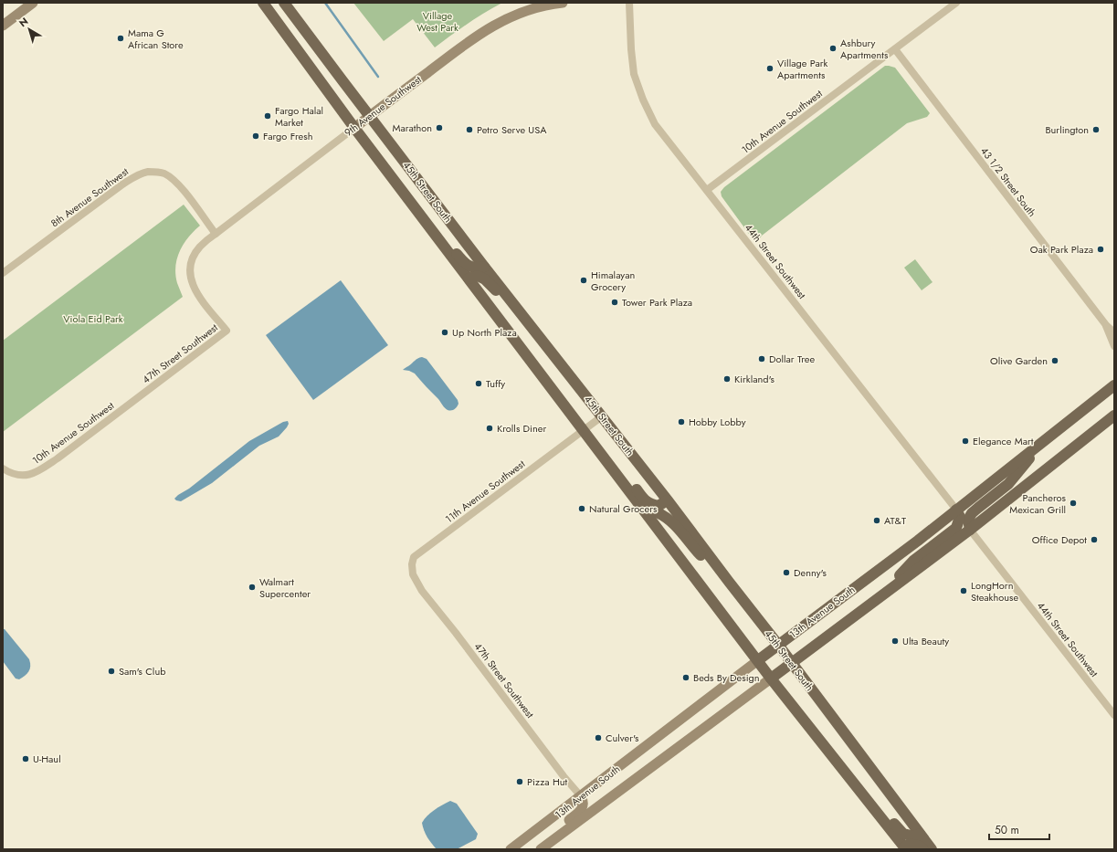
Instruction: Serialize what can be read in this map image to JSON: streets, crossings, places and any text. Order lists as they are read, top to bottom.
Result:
{
  "streets": {
    "main road": ["9th Avenue Southwest", "45th Street South", "13th Avenue South"],
    "street": [
      "10th Avenue Southwest",
      "43 1/2 Street South",
      "8th Avenue Southwest",
      "44th Street Southwest",
      "47th Street Southwest",
      "11th Avenue Southwest"
    ]
  },
  "crossings": [
    ["9th Avenue Southwest", "45th Street South"],
    ["9th Avenue Southwest", "8th Avenue Southwest"],
    ["9th Avenue Southwest", "47th Street Southwest"],
    ["10th Avenue Southwest", "43 1/2 Street South"],
    ["10th Avenue Southwest", "44th Street Southwest"],
    ["10th Avenue Southwest", "47th Street Southwest"],
    ["45th Street South", "11th Avenue Southwest"],
    ["45th Street South", "13th Avenue South"],
    ["8th Avenue Southwest", "47th Street Southwest"],
    ["44th Street Southwest", "13th Avenue South"],
    ["47th Street Southwest", "11th Avenue Southwest"],
    ["47th Street Southwest", "13th Avenue South"]
  ],
  "parks": ["Village West Park", "Viola Eid Park"],
  "places": [
    "Mama G African Store",
    "Ashbury Apartments",
    "Village Park Apartments",
    "Fargo Halal Market",
    "Marathon",
    "Petro Serve USA",
    "Burlington",
    "Fargo Fresh",
    "Oak Park Plaza",
    "Himalayan Grocery",
    "Tower Park Plaza",
    "Up North Plaza",
    "Dollar Tree",
    "Olive Garden",
    "Kirkland's",
    "Tuffy",
    "Hobby Lobby",
    "Krolls Diner",
    "Elegance Mart",
    "Pancheros Mexican Grill",
    "Natural Grocers",
    "AT&T",
    "Office Depot",
    "Denny's",
    "Walmart Supercenter",
    "LongHorn Steakhouse",
    "Ulta Beauty",
    "Sam's Club",
    "Beds By Design",
    "Culver's",
    "U-Haul",
    "Pizza Hut"
  ],
  "scale_bar": "50 m",
  "north": "top left"
}
